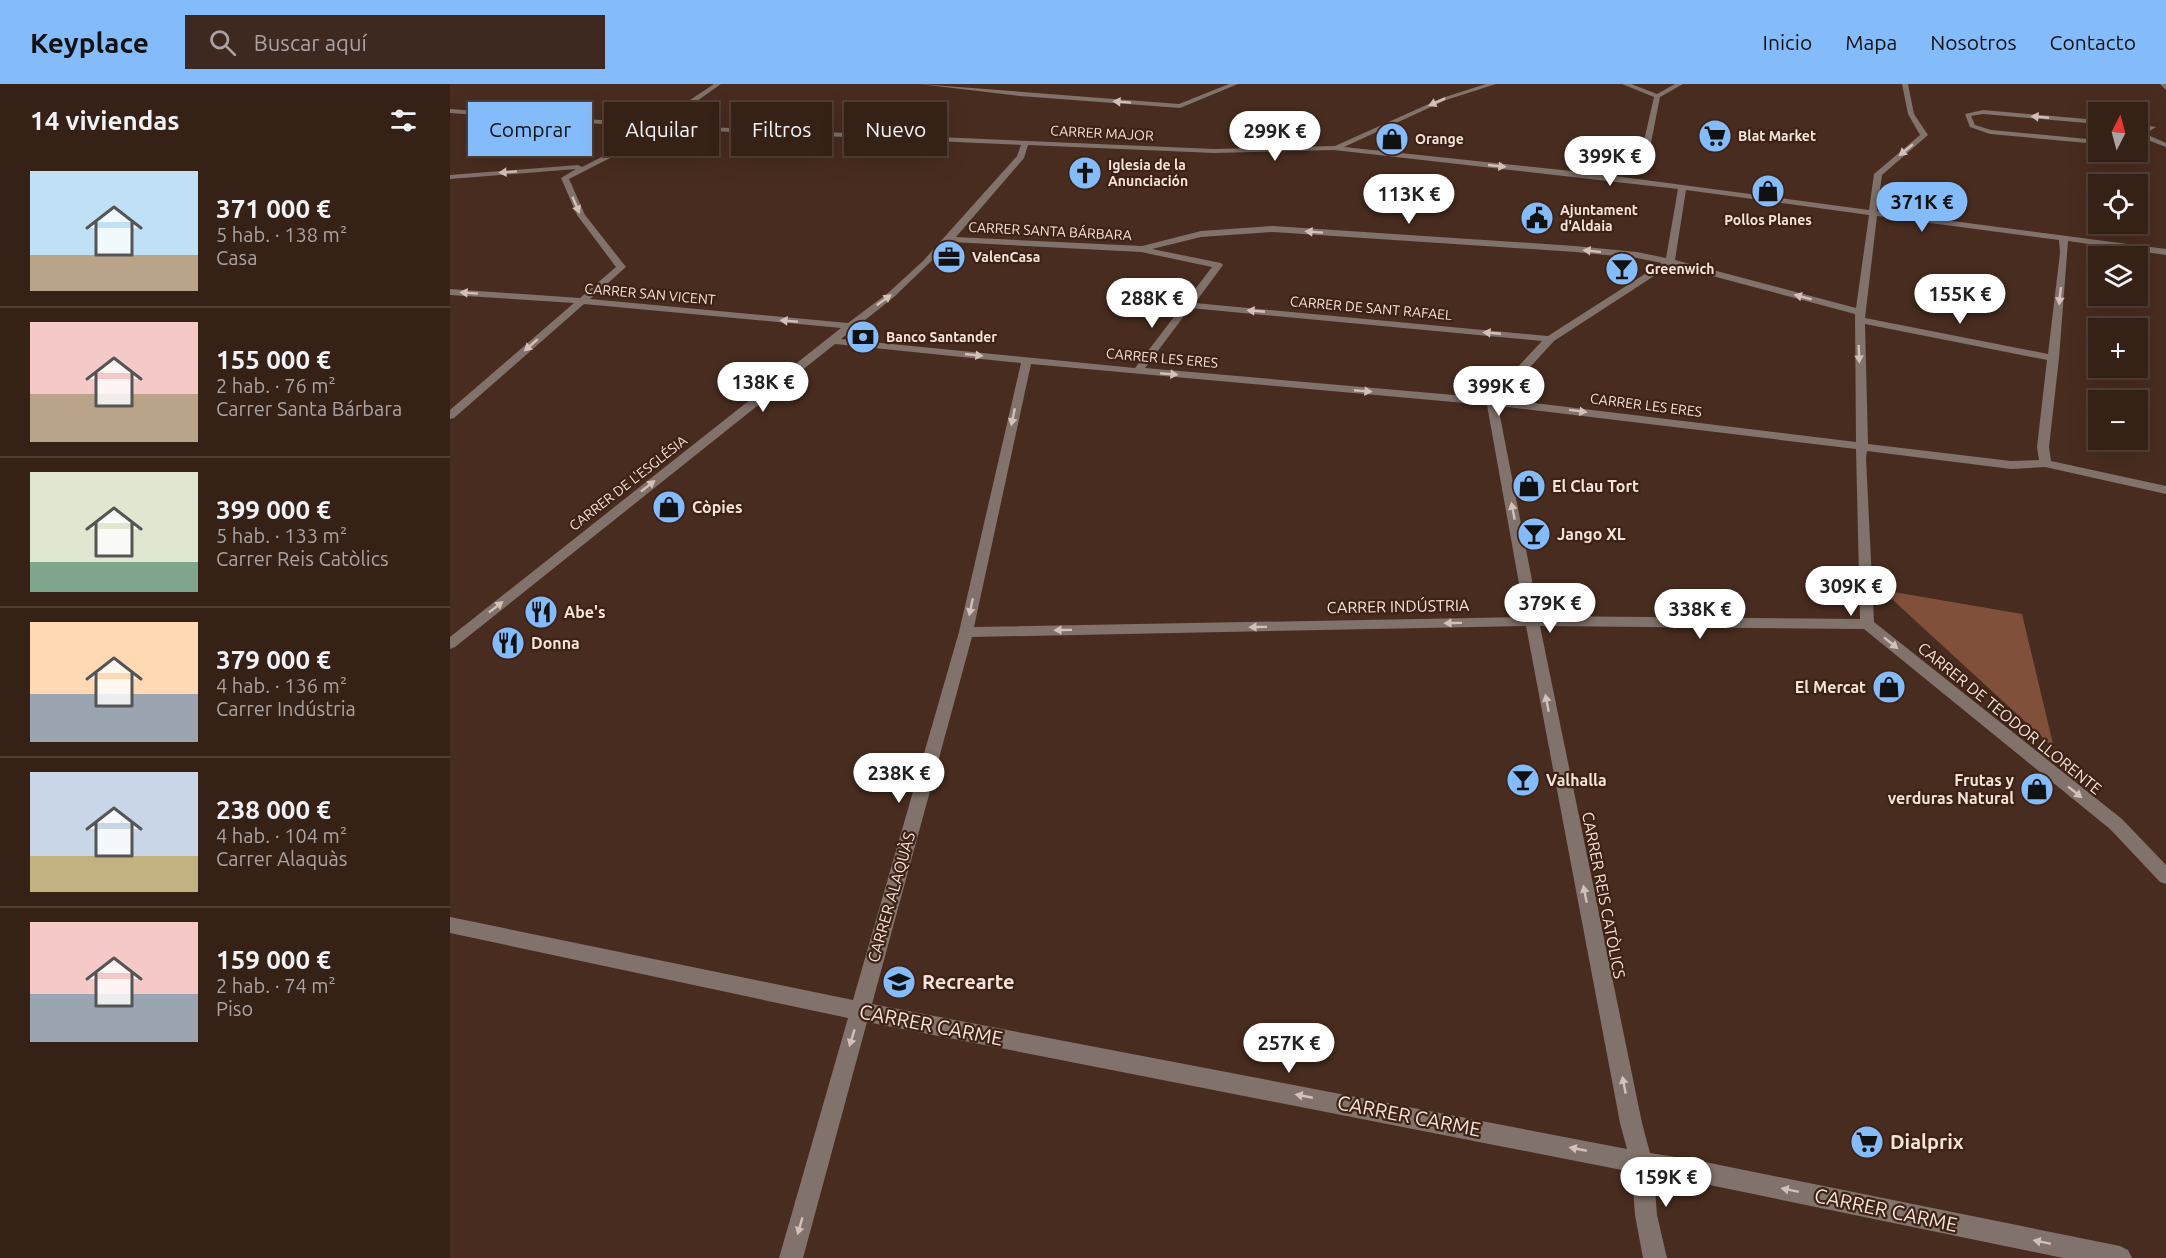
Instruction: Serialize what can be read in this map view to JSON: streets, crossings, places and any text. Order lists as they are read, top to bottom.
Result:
{
  "streets": {
    "street": [
      "CARRER MAJOR",
      "CARRER SANTA BÁRBARA",
      "CARRER SAN VICENT",
      "CARRER DE SANT RAFAEL",
      "CARRER LES ERES",
      "CARRER DE L'ESGLÉSIA",
      "CARRER INDÚSTRIA",
      "CARRER DE TEODOR LLORENTE",
      "CARRER REIS CATÒLICS",
      "CARRER ALAQUÀS",
      "CARRER CARME"
    ]
  },
  "crossings": [
    ["CARRER MAJOR", "CARRER DE L'ESGLÉSIA"],
    ["CARRER SANTA BÁRBARA", "CARRER DE L'ESGLÉSIA"],
    ["CARRER SAN VICENT", "CARRER DE L'ESGLÉSIA"],
    ["CARRER LES ERES", "CARRER DE L'ESGLÉSIA"],
    ["CARRER LES ERES", "CARRER REIS CATÒLICS"],
    ["CARRER LES ERES", "CARRER ALAQUÀS"],
    ["CARRER INDÚSTRIA", "CARRER DE TEODOR LLORENTE"],
    ["CARRER INDÚSTRIA", "CARRER REIS CATÒLICS"],
    ["CARRER INDÚSTRIA", "CARRER ALAQUÀS"],
    ["CARRER REIS CATÒLICS", "CARRER CARME"],
    ["CARRER ALAQUÀS", "CARRER CARME"]
  ],
  "one_way": [
    "CARRER DE SANT RAFAEL",
    "CARRER LES ERES",
    "CARRER DE L'ESGLÉSIA",
    "CARRER INDÚSTRIA",
    "CARRER DE TEODOR LLORENTE",
    "CARRER REIS CATÒLICS",
    "CARRER ALAQUÀS",
    "CARRER CARME"
  ],
  "places": {
    "supermarket": ["Blat Market", "Dialprix"],
    "shop": [
      "Orange",
      "Pollos Planes",
      "El Clau Tort",
      "Còpies",
      "El Mercat",
      "Frutas y verduras Natural"
    ],
    "church": ["Iglesia de la Anunciación"],
    "public building": ["Ajuntament d'Aldaia"],
    "office": ["ValenCasa"],
    "bar": ["Greenwich", "Jango XL", "Valhalla"],
    "bank": ["Banco Santander"],
    "restaurant": ["Abe's", "Donna"],
    "school or university": ["Recrearte"]
  },
  "north": "top",
  "page": {
    "header": "Keyplace",
    "search": "Buscar aquí",
    "nav": [
      "Inicio",
      "Mapa",
      "Nosotros",
      "Contacto"
    ],
    "heading": "14 viviendas",
    "map_buttons": ["+", "−"],
    "chip": [
      "Comprar",
      "Alquilar",
      "Filtros",
      "Nuevo"
    ],
    "price": [
      "299K €",
      "399K €",
      "113K €",
      "371K €",
      "155K €",
      "288K €",
      "138K €",
      "399K €",
      "309K €",
      "379K €",
      "338K €",
      "238K €",
      "257K €",
      "159K €"
    ],
    "list": [
      {
        "name": "371 000 €",
        "note": "5 hab. · 138 m² · Casa"
      },
      {
        "name": "155 000 €",
        "note": "2 hab. · 76 m² · Carrer Santa Bárbara"
      },
      {
        "name": "399 000 €",
        "note": "5 hab. · 133 m² · Carrer Reis Catòlics"
      },
      {
        "name": "379 000 €",
        "note": "4 hab. · 136 m² · Carrer Indústria"
      },
      {
        "name": "238 000 €",
        "note": "4 hab. · 104 m² · Carrer Alaquàs"
      },
      {
        "name": "159 000 €",
        "note": "2 hab. · 74 m² · Piso"
      }
    ]
  }
}
